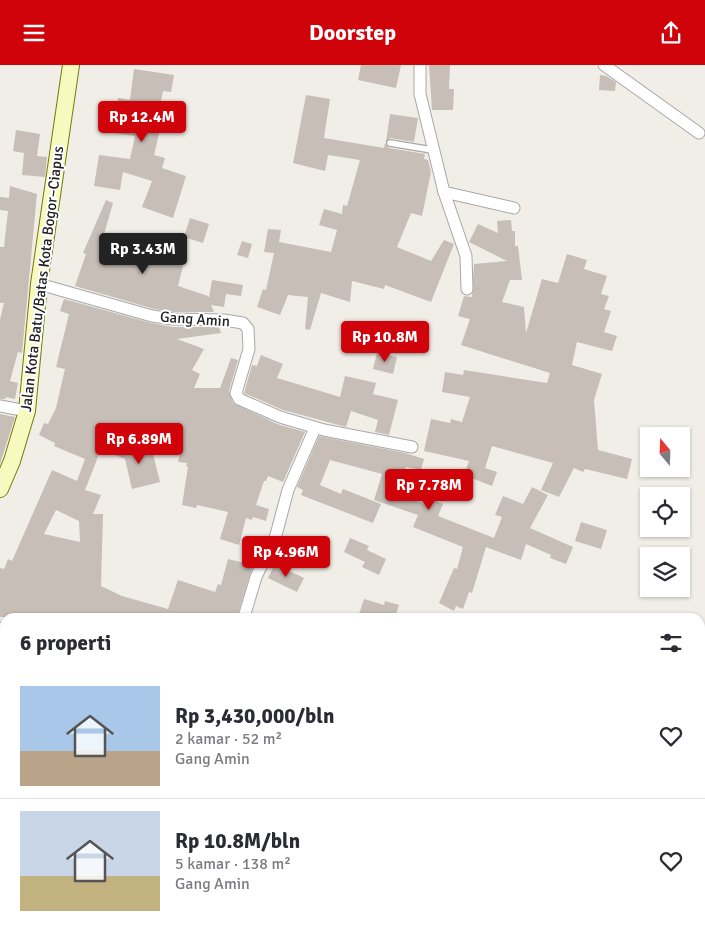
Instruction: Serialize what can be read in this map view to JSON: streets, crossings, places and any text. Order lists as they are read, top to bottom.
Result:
{
  "streets": {
    "main road": ["Jalan Kota Batu/Batas Kota Bogor–Ciapus"],
    "street": ["Gang Amin"]
  },
  "crossings": [
    ["Jalan Kota Batu/Batas Kota Bogor–Ciapus", "Gang Amin"]
  ],
  "north": "top",
  "page": {
    "header": "Doorstep",
    "price": [
      "Rp 12.4M",
      "Rp 3.43M",
      "Rp 10.8M",
      "Rp 6.89M",
      "Rp 7.78M",
      "Rp 4.96M"
    ],
    "heading": "6 properti",
    "list": [
      {
        "name": "Rp 3,430,000/bln",
        "note": "2 kamar · 52 m² · Gang Amin"
      },
      {
        "name": "Rp 10.8M/bln",
        "note": "5 kamar · 138 m² · Gang Amin"
      }
    ]
  }
}
